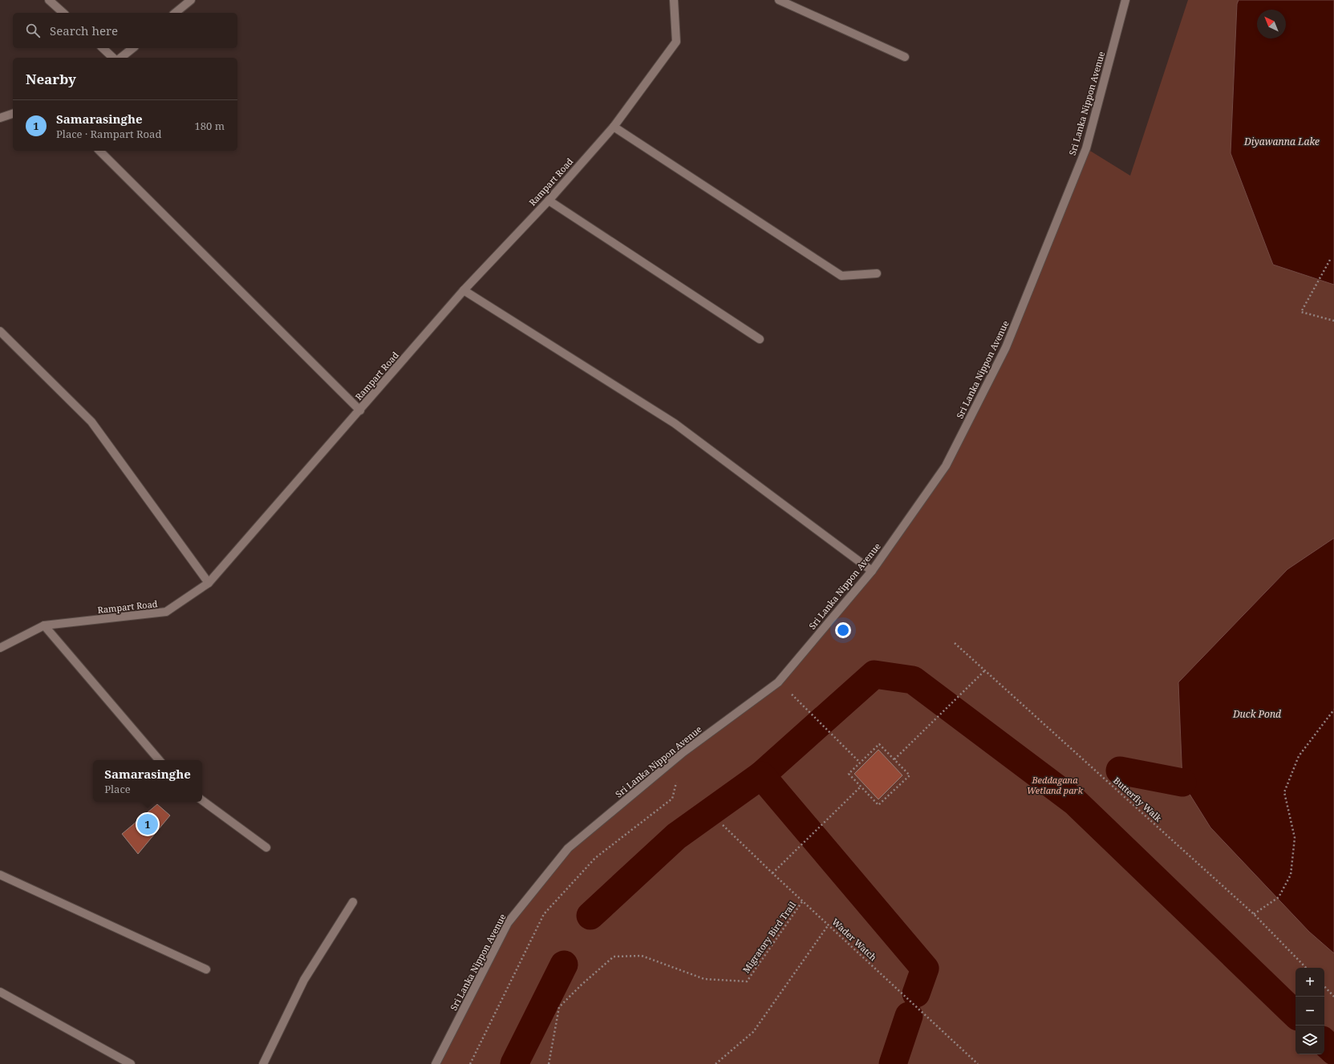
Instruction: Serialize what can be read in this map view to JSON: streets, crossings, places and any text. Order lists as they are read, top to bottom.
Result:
{
  "streets": {
    "street": ["Sri Lanka Nippon Avenue", "Rampart Road"],
    "path": ["Butterfly Walk", "Migratory Bird Trail", "Wader Watch"]
  },
  "crossings": [
    ["Migratory Bird Trail", "Wader Watch"]
  ],
  "water": ["Diyawanna Lake", "Duck Pond"],
  "parks": ["Beddagana Wetland park"],
  "north": "top left",
  "page": {
    "search": "Search here",
    "heading": "Nearby",
    "list": [
      {
        "mark": "1",
        "name": "Samarasinghe",
        "note": "Place · Rampart Road",
        "value": "180 m"
      }
    ],
    "popup": ["Samarasinghe", "Place"],
    "pins": "1",
    "map_buttons": ["+", "−"]
  }
}
